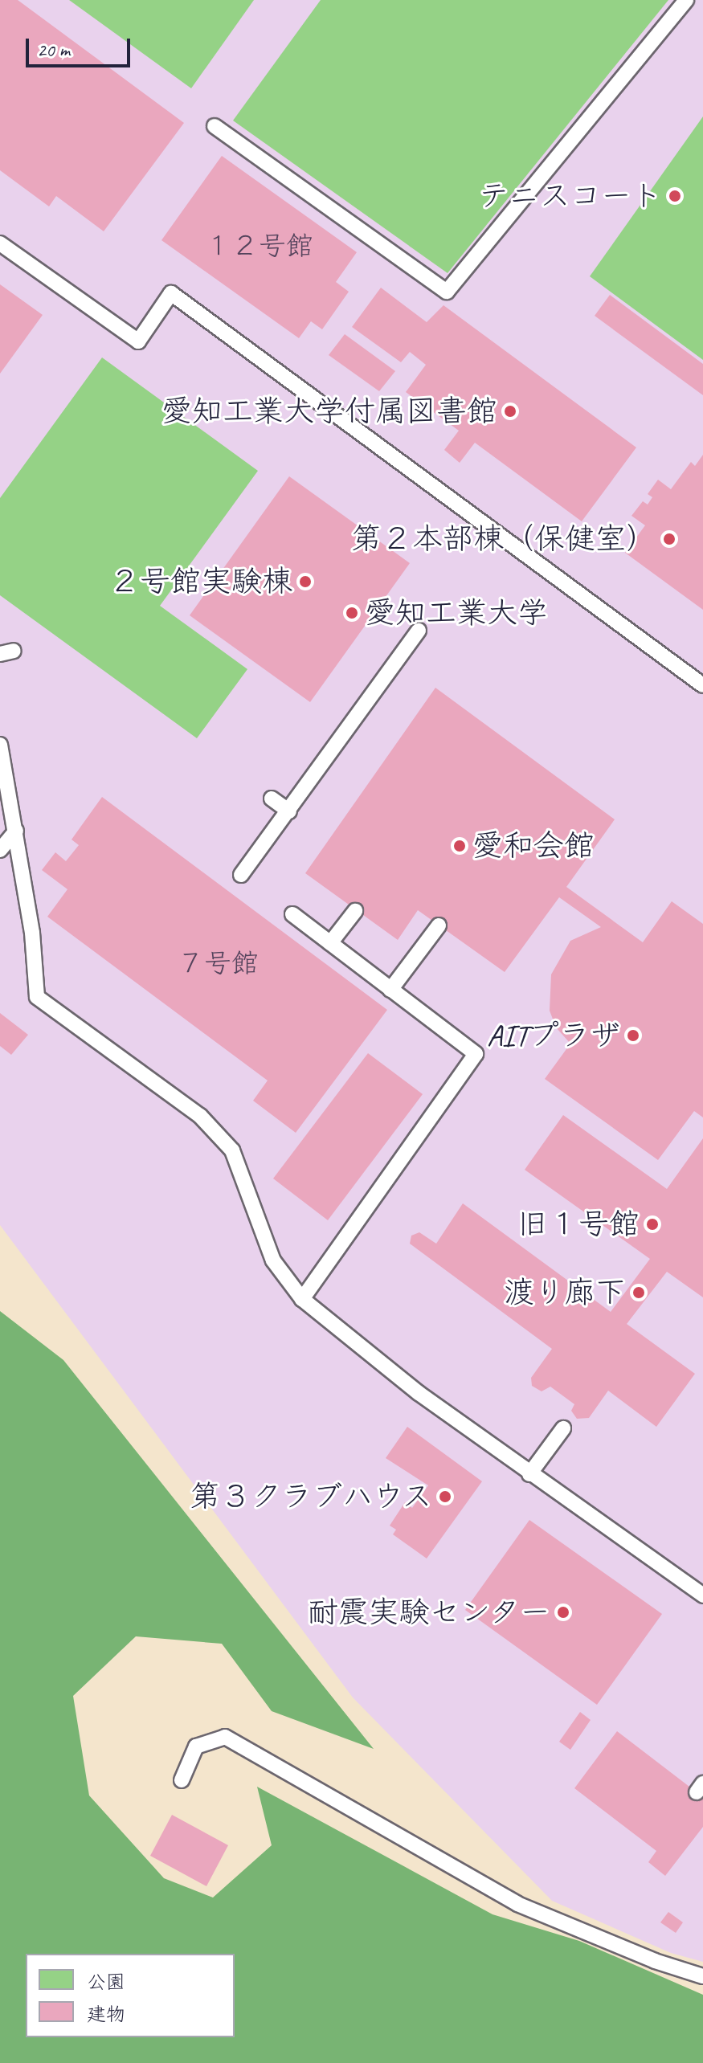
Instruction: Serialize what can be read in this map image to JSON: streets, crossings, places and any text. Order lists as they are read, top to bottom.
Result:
{
  "places": [
    "テニスコート",
    "愛知工業大学付属図書館",
    "第２本部棟（保健室）",
    "２号館実験棟",
    "愛知工業大学",
    "愛和会館",
    "AITプラザ",
    "旧１号館",
    "渡り廊下",
    "第３クラブハウス",
    "耐震実験センター"
  ],
  "house_numbers": ["１２号館", "７号館"],
  "legend": ["公園", "建物"],
  "scale_bar": "20 m"
}
